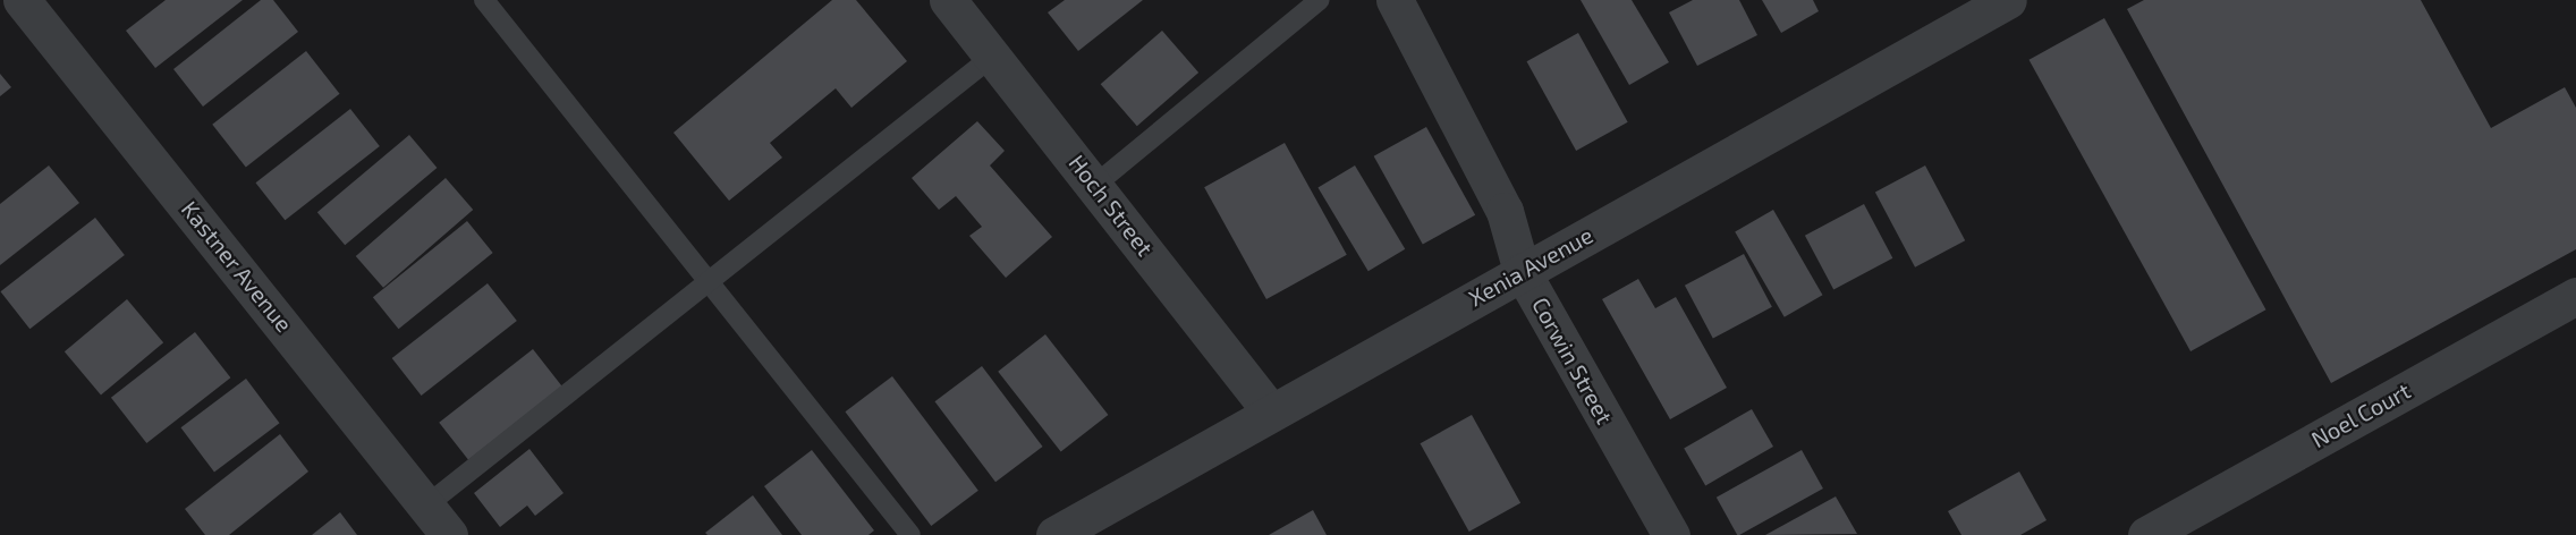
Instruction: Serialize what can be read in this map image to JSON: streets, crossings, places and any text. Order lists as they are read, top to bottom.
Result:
{
  "streets": {
    "street": [
      "Hoch Street",
      "Kastner Avenue",
      "Xenia Avenue",
      "Corwin Street",
      "Noel Court"
    ]
  },
  "crossings": [
    ["Hoch Street", "Xenia Avenue"],
    ["Xenia Avenue", "Corwin Street"]
  ]
}
